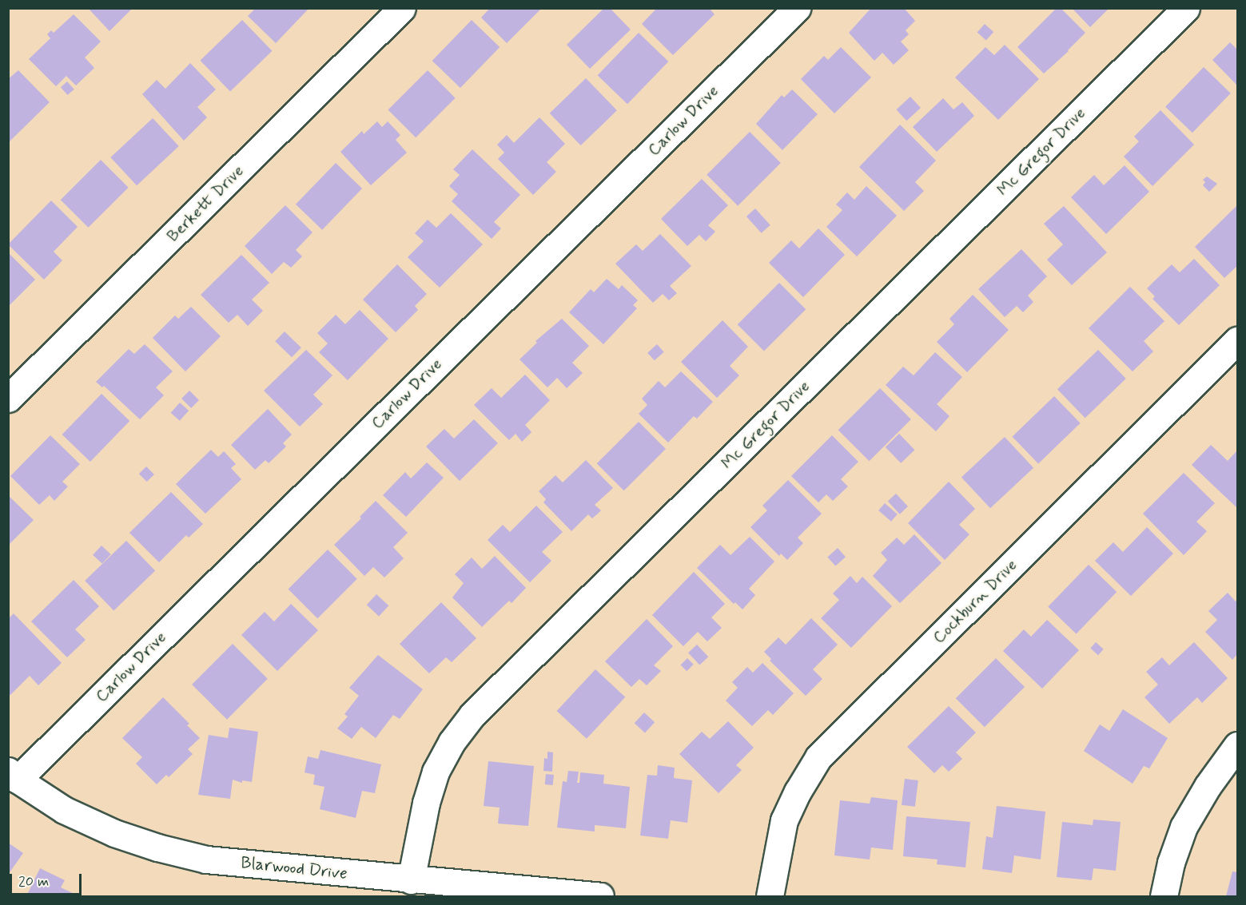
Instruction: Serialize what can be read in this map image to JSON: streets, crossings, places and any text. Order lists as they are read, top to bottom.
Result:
{
  "streets": {
    "street": [
      "Carlow Drive",
      "Mc Gregor Drive",
      "Berkett Drive",
      "Cockburn Drive",
      "Blarwood Drive"
    ]
  },
  "crossings": [
    ["Carlow Drive", "Blarwood Drive"],
    ["Mc Gregor Drive", "Blarwood Drive"]
  ],
  "scale_bar": "20 m"
}
